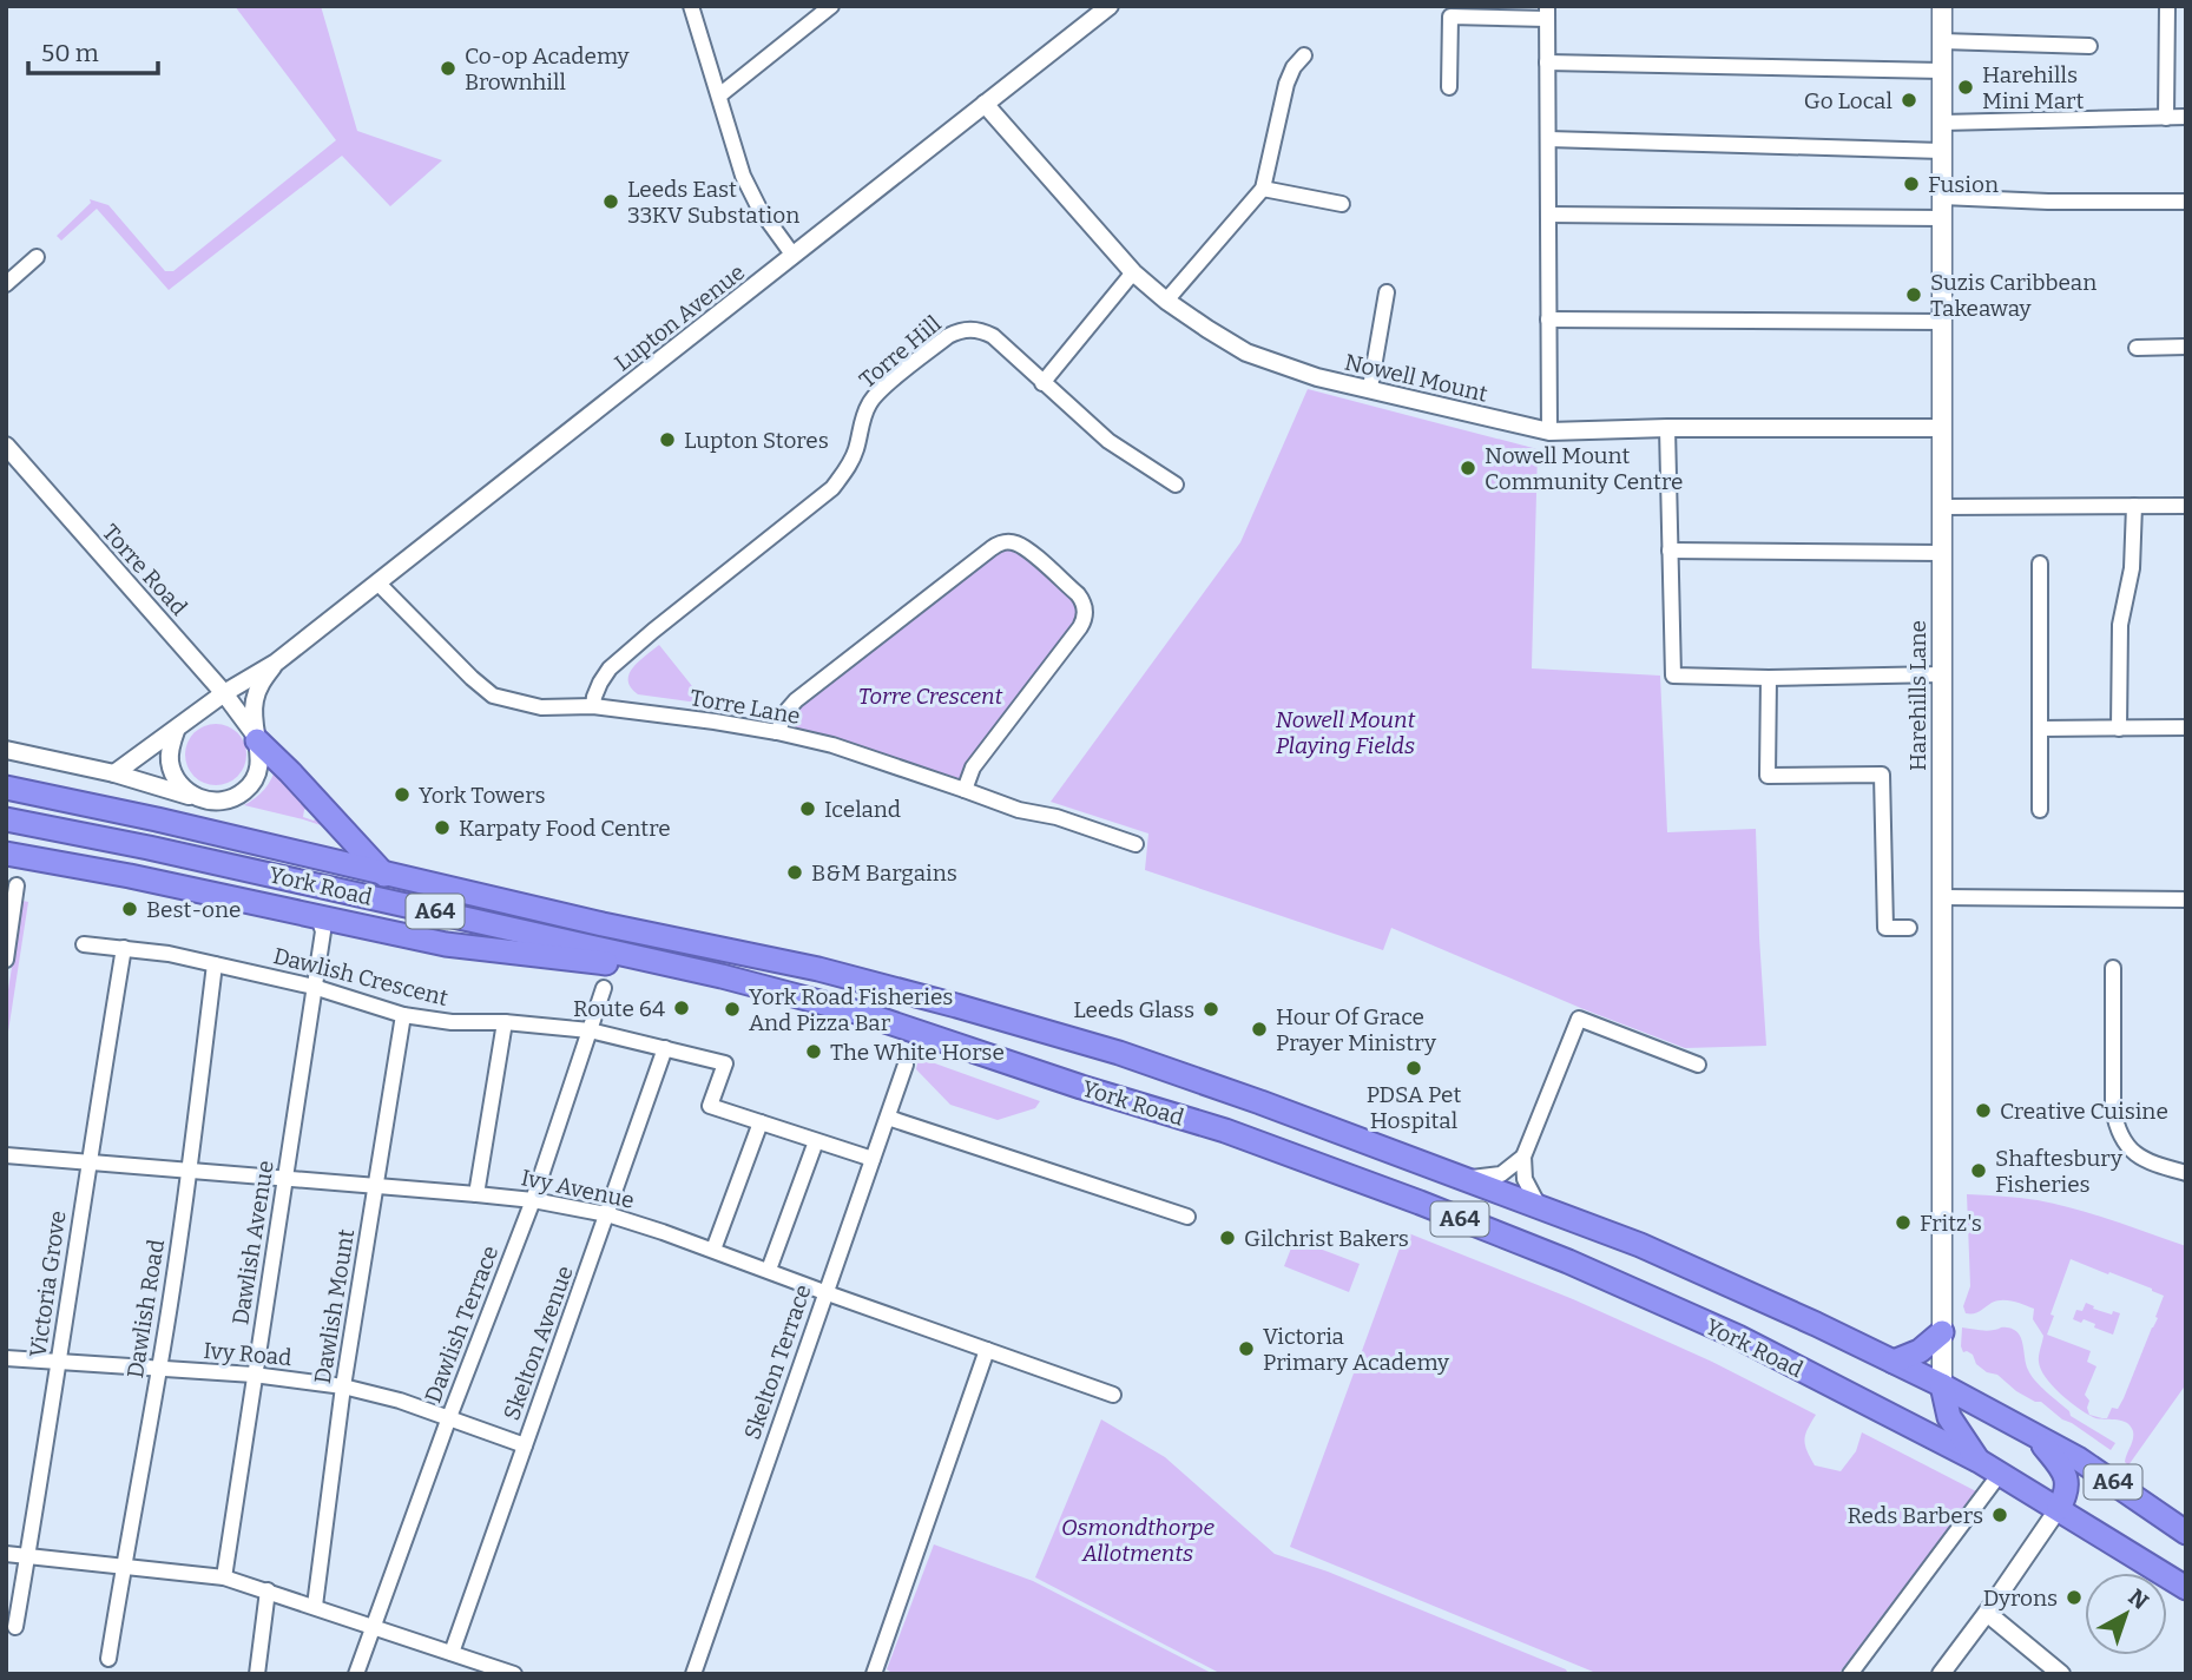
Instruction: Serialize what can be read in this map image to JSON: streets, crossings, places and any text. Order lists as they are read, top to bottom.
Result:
{
  "streets": {
    "highway": ["York Road", "A64"],
    "main road": ["Harehills Lane"],
    "street": [
      "Lupton Avenue",
      "Torre Hill",
      "Nowell Mount",
      "Torre Road",
      "Torre Lane",
      "Dawlish Crescent",
      "Ivy Avenue",
      "Dawlish Avenue",
      "Victoria Grove",
      "Dawlish Mount",
      "Dawlish Road",
      "Dawlish Terrace",
      "Skelton Avenue",
      "Ivy Road",
      "Skelton Terrace"
    ]
  },
  "crossings": [
    ["Lupton Avenue", "Nowell Mount"],
    ["Lupton Avenue", "Torre Road"],
    ["Lupton Avenue", "Torre Lane"],
    ["Lupton Avenue", "A64"],
    ["Torre Hill", "Torre Lane"],
    ["Nowell Mount", "Harehills Lane"],
    ["Torre Road", "A64"],
    ["Harehills Lane", "York Road"],
    ["York Road", "A64"],
    ["Dawlish Crescent", "Dawlish Avenue"],
    ["Dawlish Crescent", "Victoria Grove"],
    ["Dawlish Crescent", "Dawlish Mount"],
    ["Dawlish Crescent", "Dawlish Road"],
    ["Dawlish Crescent", "Dawlish Terrace"],
    ["Dawlish Crescent", "Skelton Avenue"],
    ["Ivy Avenue", "Dawlish Avenue"],
    ["Ivy Avenue", "Victoria Grove"],
    ["Ivy Avenue", "Dawlish Mount"],
    ["Ivy Avenue", "Dawlish Road"],
    ["Ivy Avenue", "Dawlish Terrace"],
    ["Ivy Avenue", "Skelton Avenue"],
    ["Ivy Avenue", "Skelton Terrace"],
    ["Dawlish Avenue", "Ivy Road"],
    ["Victoria Grove", "Ivy Road"],
    ["Dawlish Mount", "Ivy Road"],
    ["Dawlish Road", "Ivy Road"],
    ["Dawlish Terrace", "Ivy Road"],
    ["Skelton Avenue", "Ivy Road"]
  ],
  "parks": ["Torre Crescent", "Nowell Mount Playing Fields", "Osmondthorpe Allotments"],
  "places": [
    "Co-op Academy Brownhill",
    "Harehills Mini Mart",
    "Go Local",
    "Fusion",
    "Leeds East 33KV Substation",
    "Suzis Caribbean Takeaway",
    "Lupton Stores",
    "Nowell Mount Community Centre",
    "York Towers",
    "Iceland",
    "Karpaty Food Centre",
    "B&M Bargains",
    "Best-one",
    "Route 64",
    "York Road Fisheries And Pizza Bar",
    "Leeds Glass",
    "Hour Of Grace Prayer Ministry",
    "The White Horse",
    "PDSA Pet Hospital",
    "Creative Cuisine",
    "Shaftesbury Fisheries",
    "Fritz's",
    "Gilchrist Bakers",
    "Victoria Primary Academy",
    "Reds Barbers",
    "Dyrons"
  ],
  "scale_bar": "50 m",
  "north": "top right"
}
